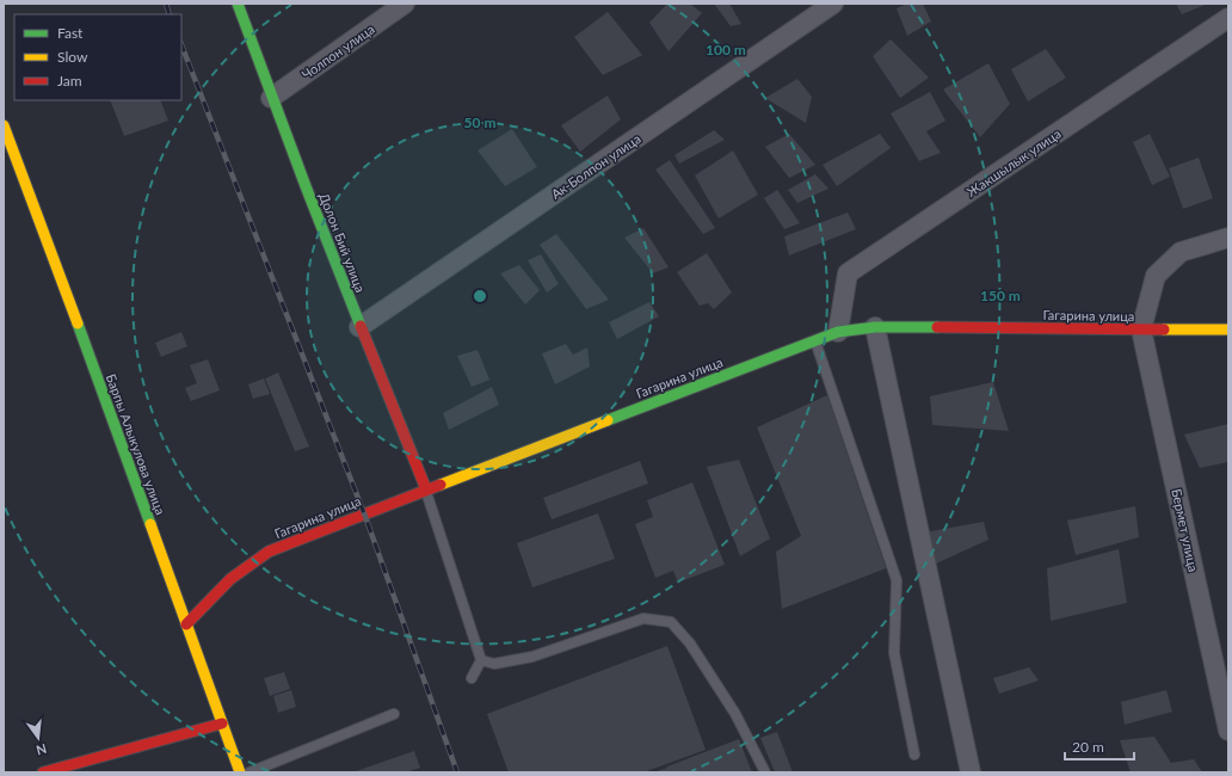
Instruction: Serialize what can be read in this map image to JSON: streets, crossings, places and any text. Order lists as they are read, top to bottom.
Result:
{
  "streets": {
    "main road": ["Долон Бий улица", "Гагарина улица", "Барпы Алыкулова улица"],
    "street": [
      "Чолпон улица",
      "Жакшылык улица",
      "Ак-Болпон улица",
      "Бермет улица"
    ]
  },
  "crossings": [
    ["Чолпон улица", "Долон Бий улица"],
    ["Жакшылык улица", "Гагарина улица"],
    ["Ак-Болпон улица", "Долон Бий улица"],
    ["Долон Бий улица", "Гагарина улица"],
    ["Гагарина улица", "Барпы Алыкулова улица"],
    ["Гагарина улица", "Бермет улица"]
  ],
  "legend": ["Fast", "Slow", "Jam"],
  "scale_bar": "20 m",
  "north": "bottom",
  "rings": ["100 m", "50 m", "150 m"]
}
